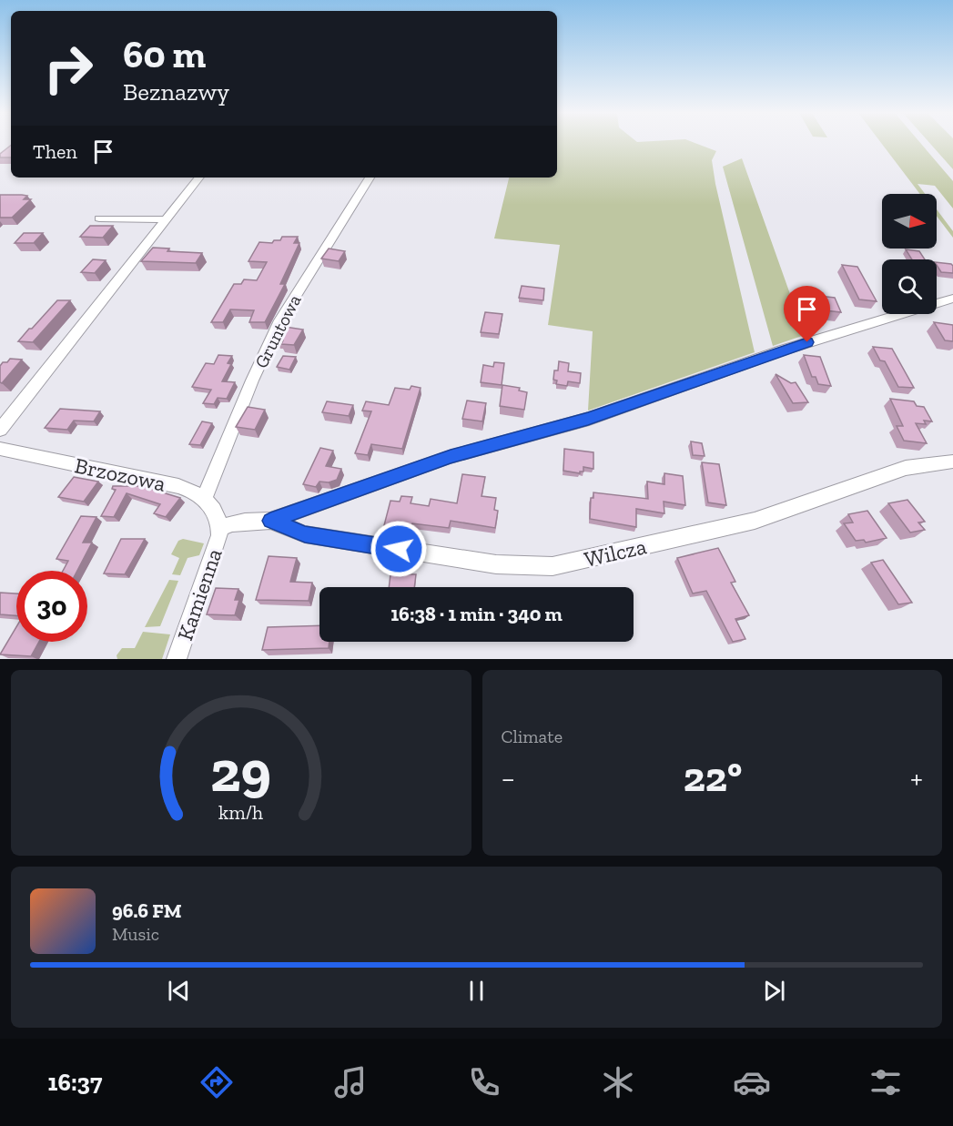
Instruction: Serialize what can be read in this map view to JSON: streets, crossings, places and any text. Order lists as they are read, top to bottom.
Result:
{
  "streets": {
    "street": [
      "Gruntowa",
      "Brzozowa",
      "Wilcza",
      "Kamienna"
    ]
  },
  "crossings": [
    ["Gruntowa", "Brzozowa"]
  ],
  "north": "right",
  "page": {
    "turn": ["60 m", "Beznazwy"],
    "then": "Then",
    "limit": "30",
    "trip": "16:38 · 1 min · 340 m",
    "tile": "Climate",
    "heat": ["−", "22°", "+"],
    "song": ["96.6 FM", "Music"],
    "tabs": "16:37",
    "gauge": ["29", "km/h"]
  }
}
